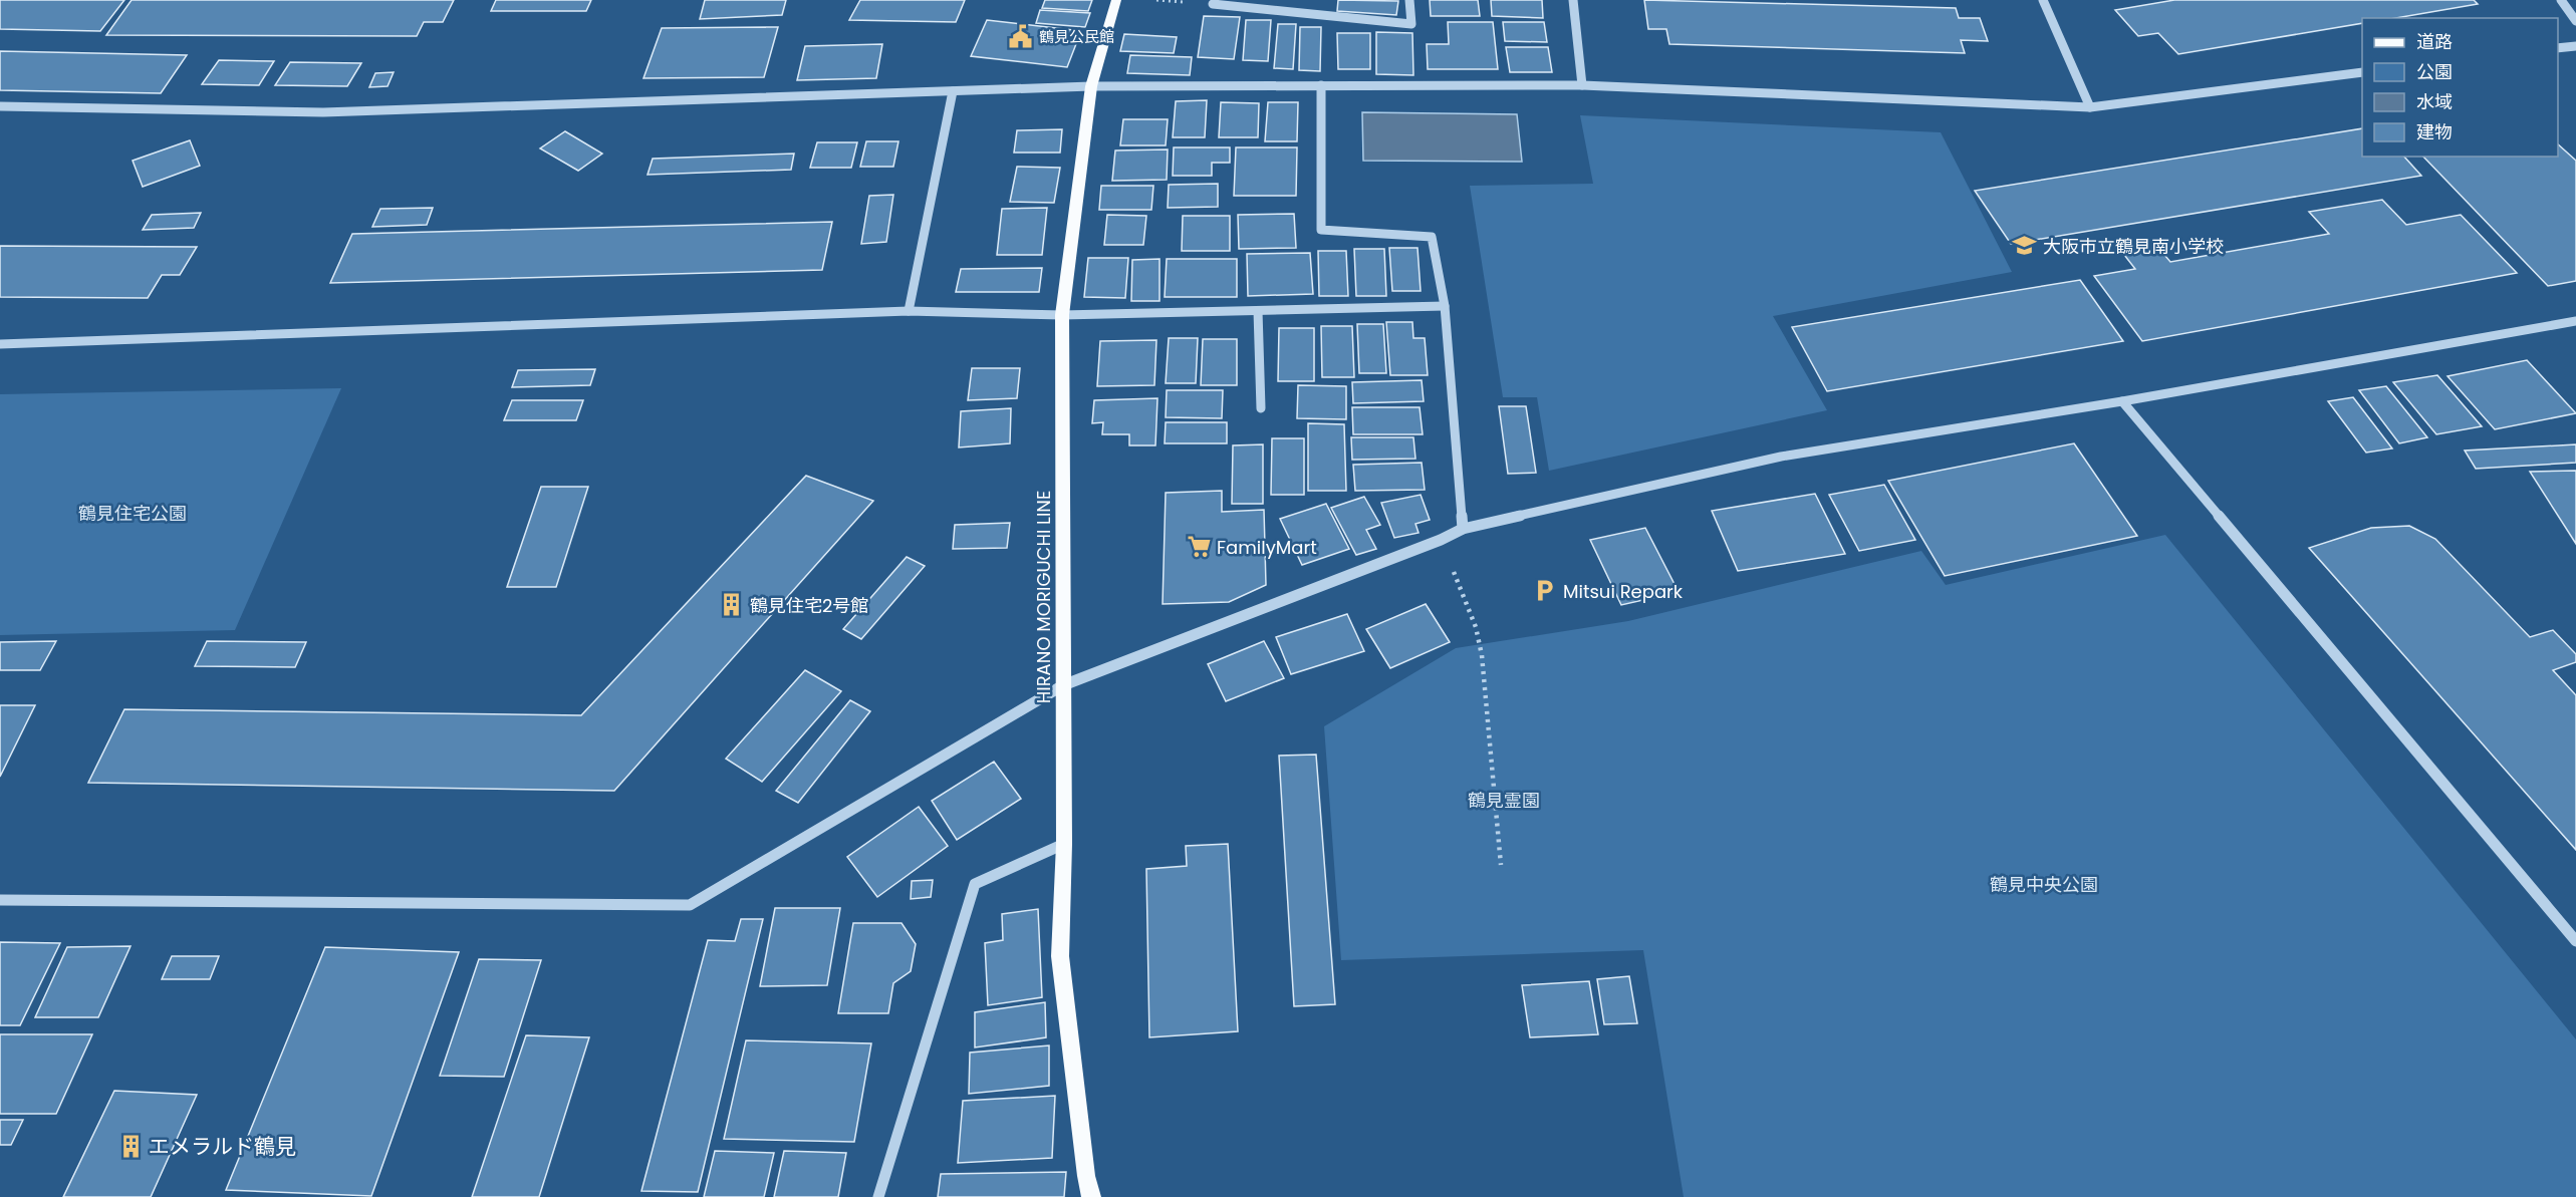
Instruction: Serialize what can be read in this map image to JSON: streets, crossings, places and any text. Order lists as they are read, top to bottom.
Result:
{
  "streets": {
    "main road": ["HIRANO MORIGUCHI LINE"]
  },
  "parks": ["鶴見住宅公園", "鶴見霊園", "鶴見中央公園"],
  "places": {
    "public building": ["鶴見公民館"],
    "school or university": ["大阪市立鶴見南小学校"],
    "supermarket": ["FamilyMart"],
    "parking": ["Mitsui Repark"],
    "building": ["鶴見住宅2号館", "エメラルド鶴見"]
  },
  "legend": [
    "道路",
    "公園",
    "水域",
    "建物"
  ]
}
